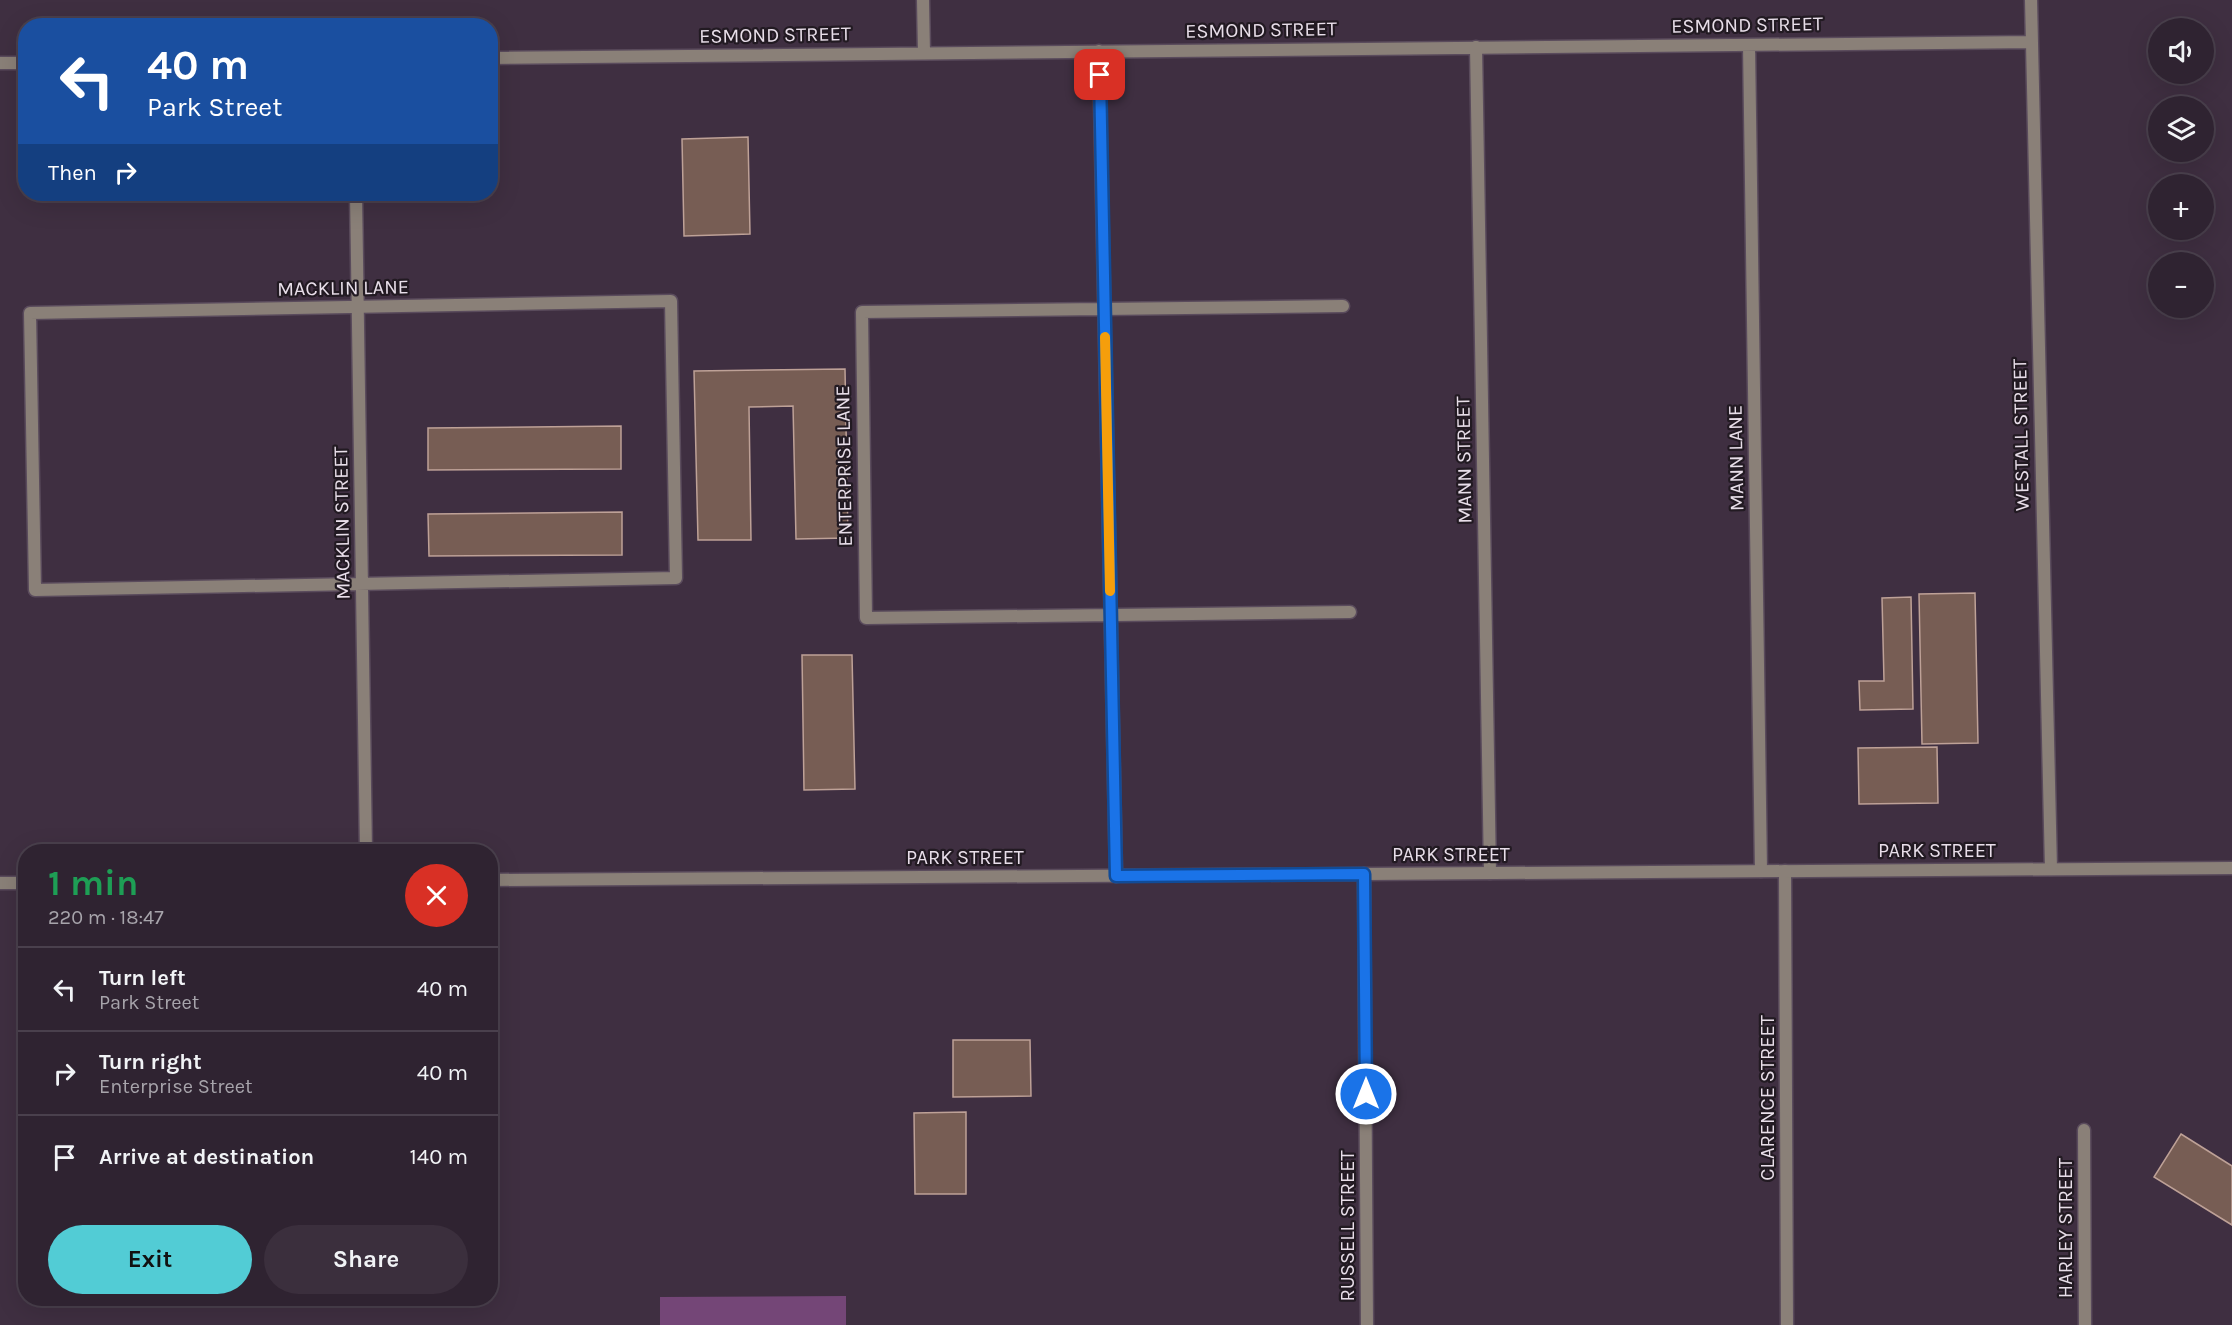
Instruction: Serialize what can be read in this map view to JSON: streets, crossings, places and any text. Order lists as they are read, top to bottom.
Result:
{
  "streets": {
    "street": [
      "ESMOND STREET",
      "MACKLIN LANE",
      "WESTALL STREET",
      "MANN LANE",
      "MANN STREET",
      "ENTERPRISE LANE",
      "MACKLIN STREET",
      "PARK STREET",
      "CLARENCE STREET",
      "RUSSELL STREET",
      "HARLEY STREET"
    ]
  },
  "crossings": [
    ["ESMOND STREET", "WESTALL STREET"],
    ["ESMOND STREET", "MANN LANE"],
    ["ESMOND STREET", "MANN STREET"],
    ["MACKLIN LANE", "MACKLIN STREET"],
    ["WESTALL STREET", "PARK STREET"],
    ["MANN LANE", "PARK STREET"],
    ["MANN STREET", "PARK STREET"],
    ["PARK STREET", "CLARENCE STREET"],
    ["PARK STREET", "RUSSELL STREET"]
  ],
  "page": {
    "map_buttons": ["+", "−"],
    "turn": ["40 m", "Park Street"],
    "then": "Then",
    "heading": ["1 min", "220 m · 18:47"],
    "list": [
      {
        "name": "Turn left",
        "note": "Park Street",
        "value": "40 m"
      },
      {
        "name": "Turn right",
        "note": "Enterprise Street",
        "value": "40 m"
      },
      {
        "name": "Arrive at destination",
        "value": "140 m"
      }
    ],
    "buttons": ["Exit", "Share"]
  }
}
